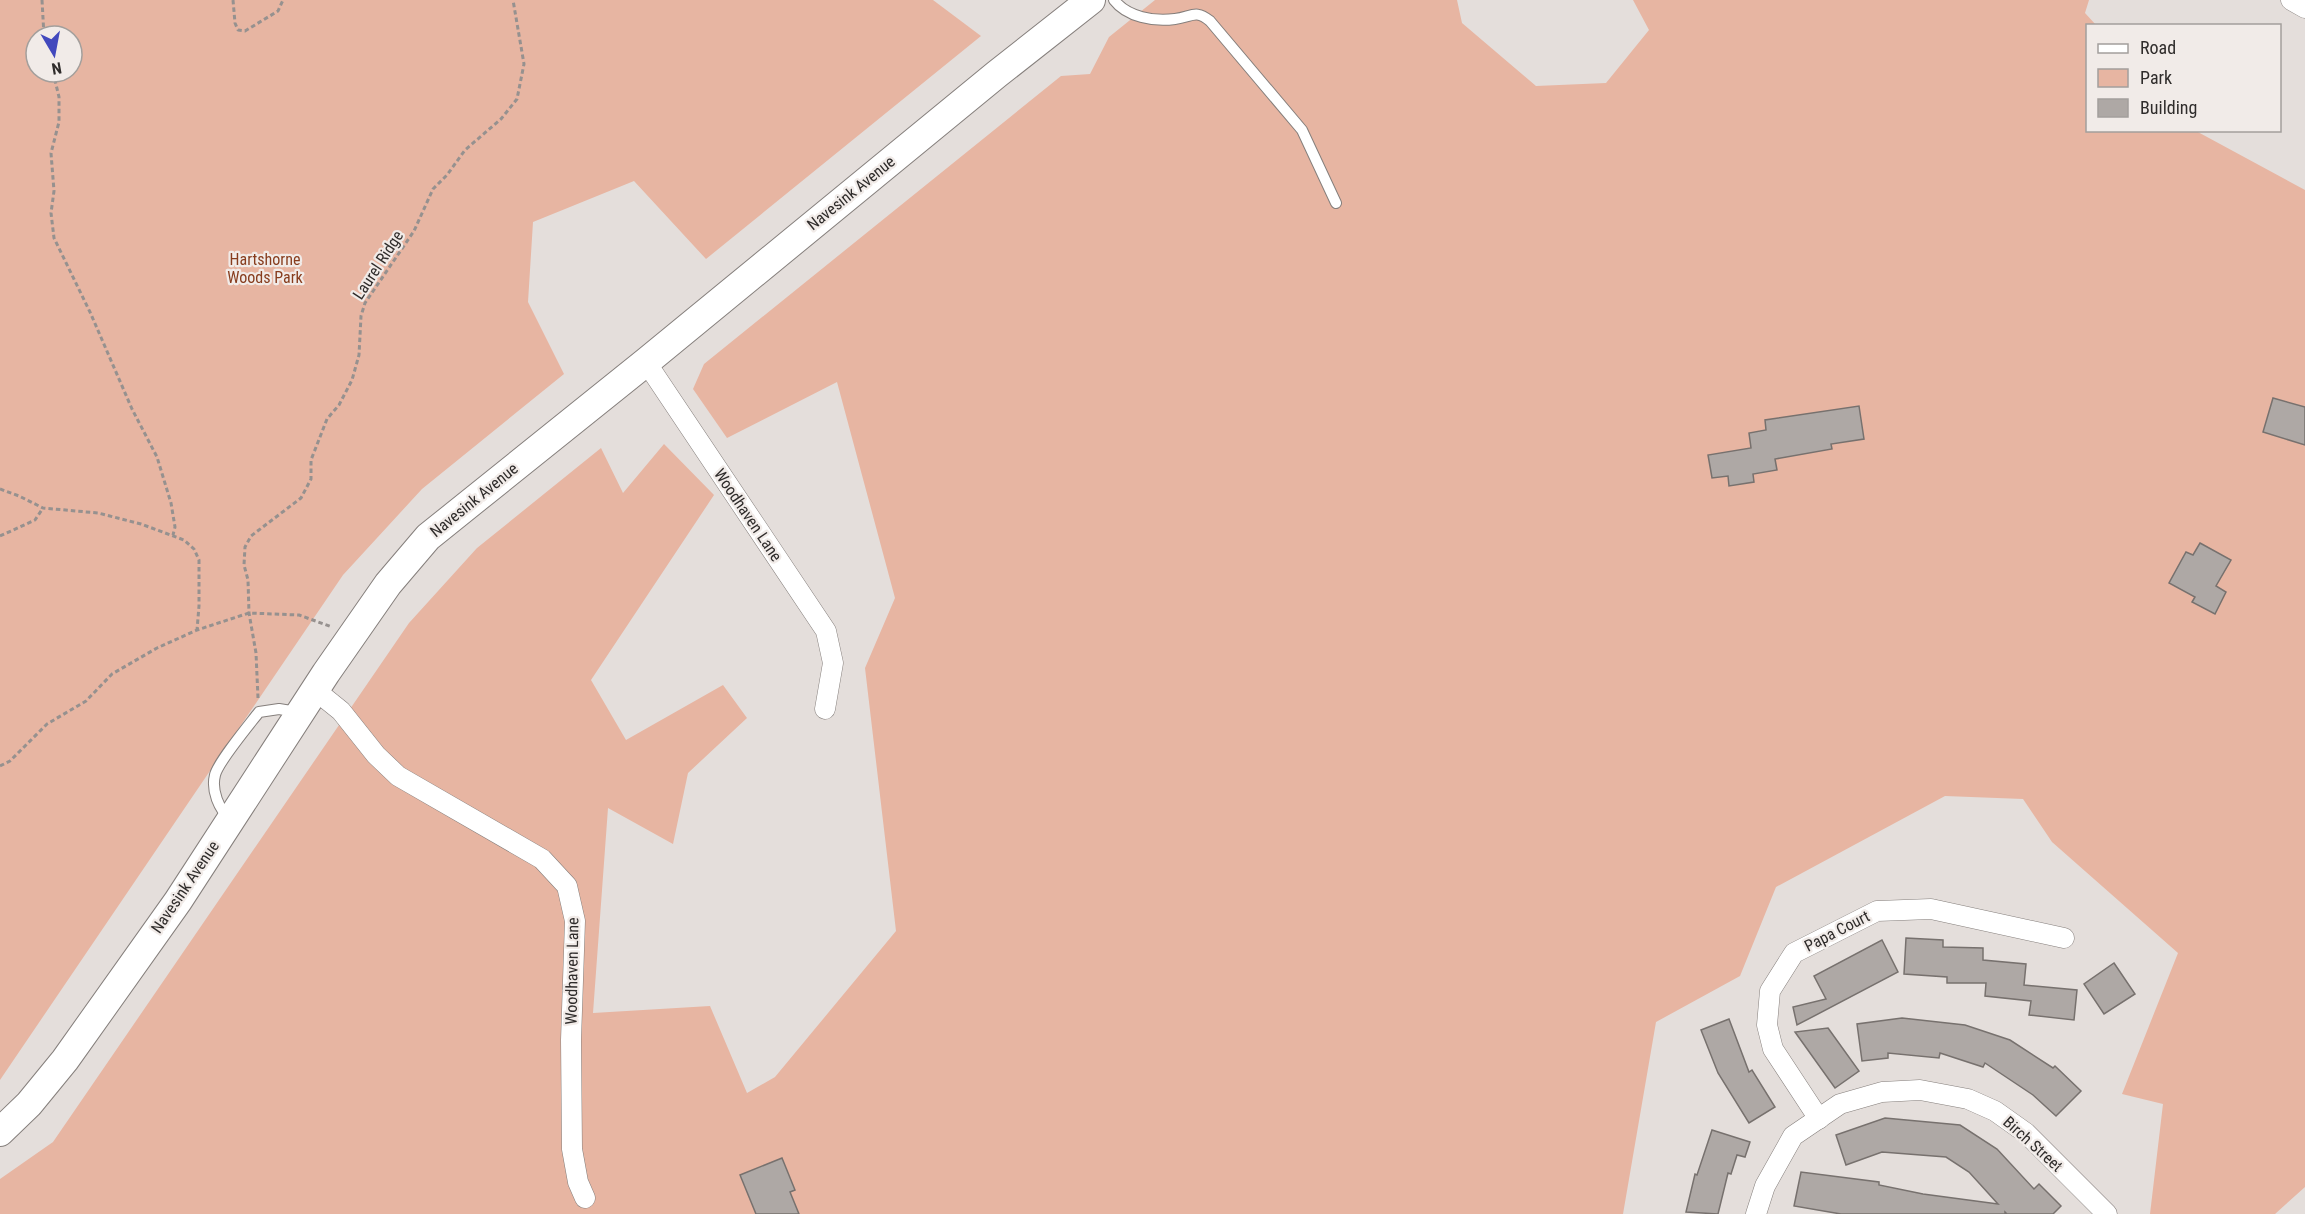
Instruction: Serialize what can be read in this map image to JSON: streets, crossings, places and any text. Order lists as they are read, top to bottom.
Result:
{
  "streets": {
    "main road": ["Navesink Avenue"],
    "street": ["Woodhaven Lane", "Papa Court", "Birch Street"],
    "path": ["Laurel Ridge"]
  },
  "crossings": [
    ["Navesink Avenue", "Woodhaven Lane"],
    ["Papa Court", "Birch Street"]
  ],
  "parks": ["Hartshorne Woods Park"],
  "legend": ["Road", "Park", "Building"],
  "north": "bottom"
}
